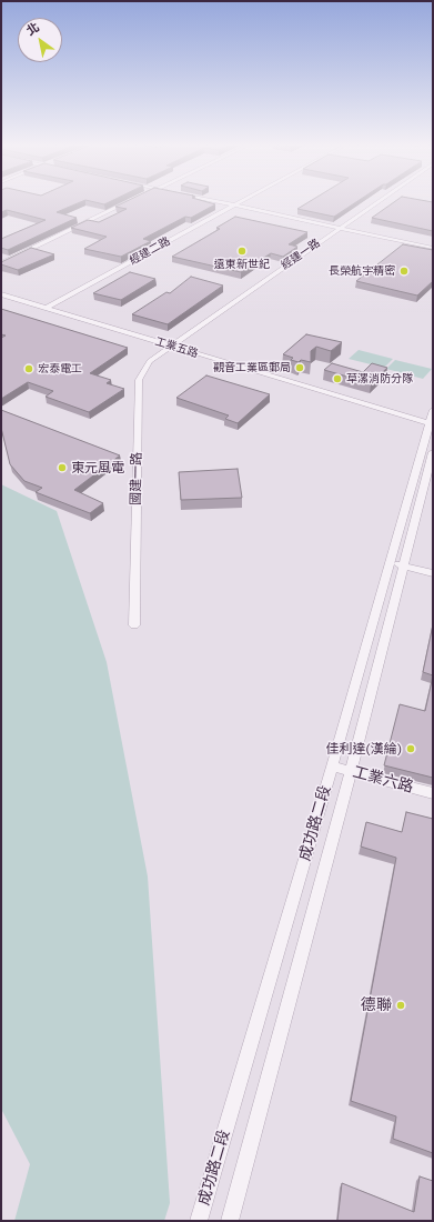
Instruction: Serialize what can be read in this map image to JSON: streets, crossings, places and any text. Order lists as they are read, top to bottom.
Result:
{
  "streets": {
    "street": [
      "經建二路",
      "經建一路",
      "工業五路",
      "國建一路",
      "工業六路",
      "成功路二段"
    ]
  },
  "crossings": [
    ["經建二路", "工業五路"],
    ["經建一路", "工業五路"],
    ["經建一路", "國建一路"],
    ["工業五路", "國建一路"],
    ["工業五路", "成功路二段"],
    ["工業六路", "成功路二段"]
  ],
  "places": [
    "遠東新世紀",
    "長榮航宇精密",
    "觀音工業區郵局",
    "宏泰電工",
    "草漯消防分隊",
    "東元風電",
    "佳利達(漢綸)",
    "德聯"
  ],
  "north": "top left"
}
